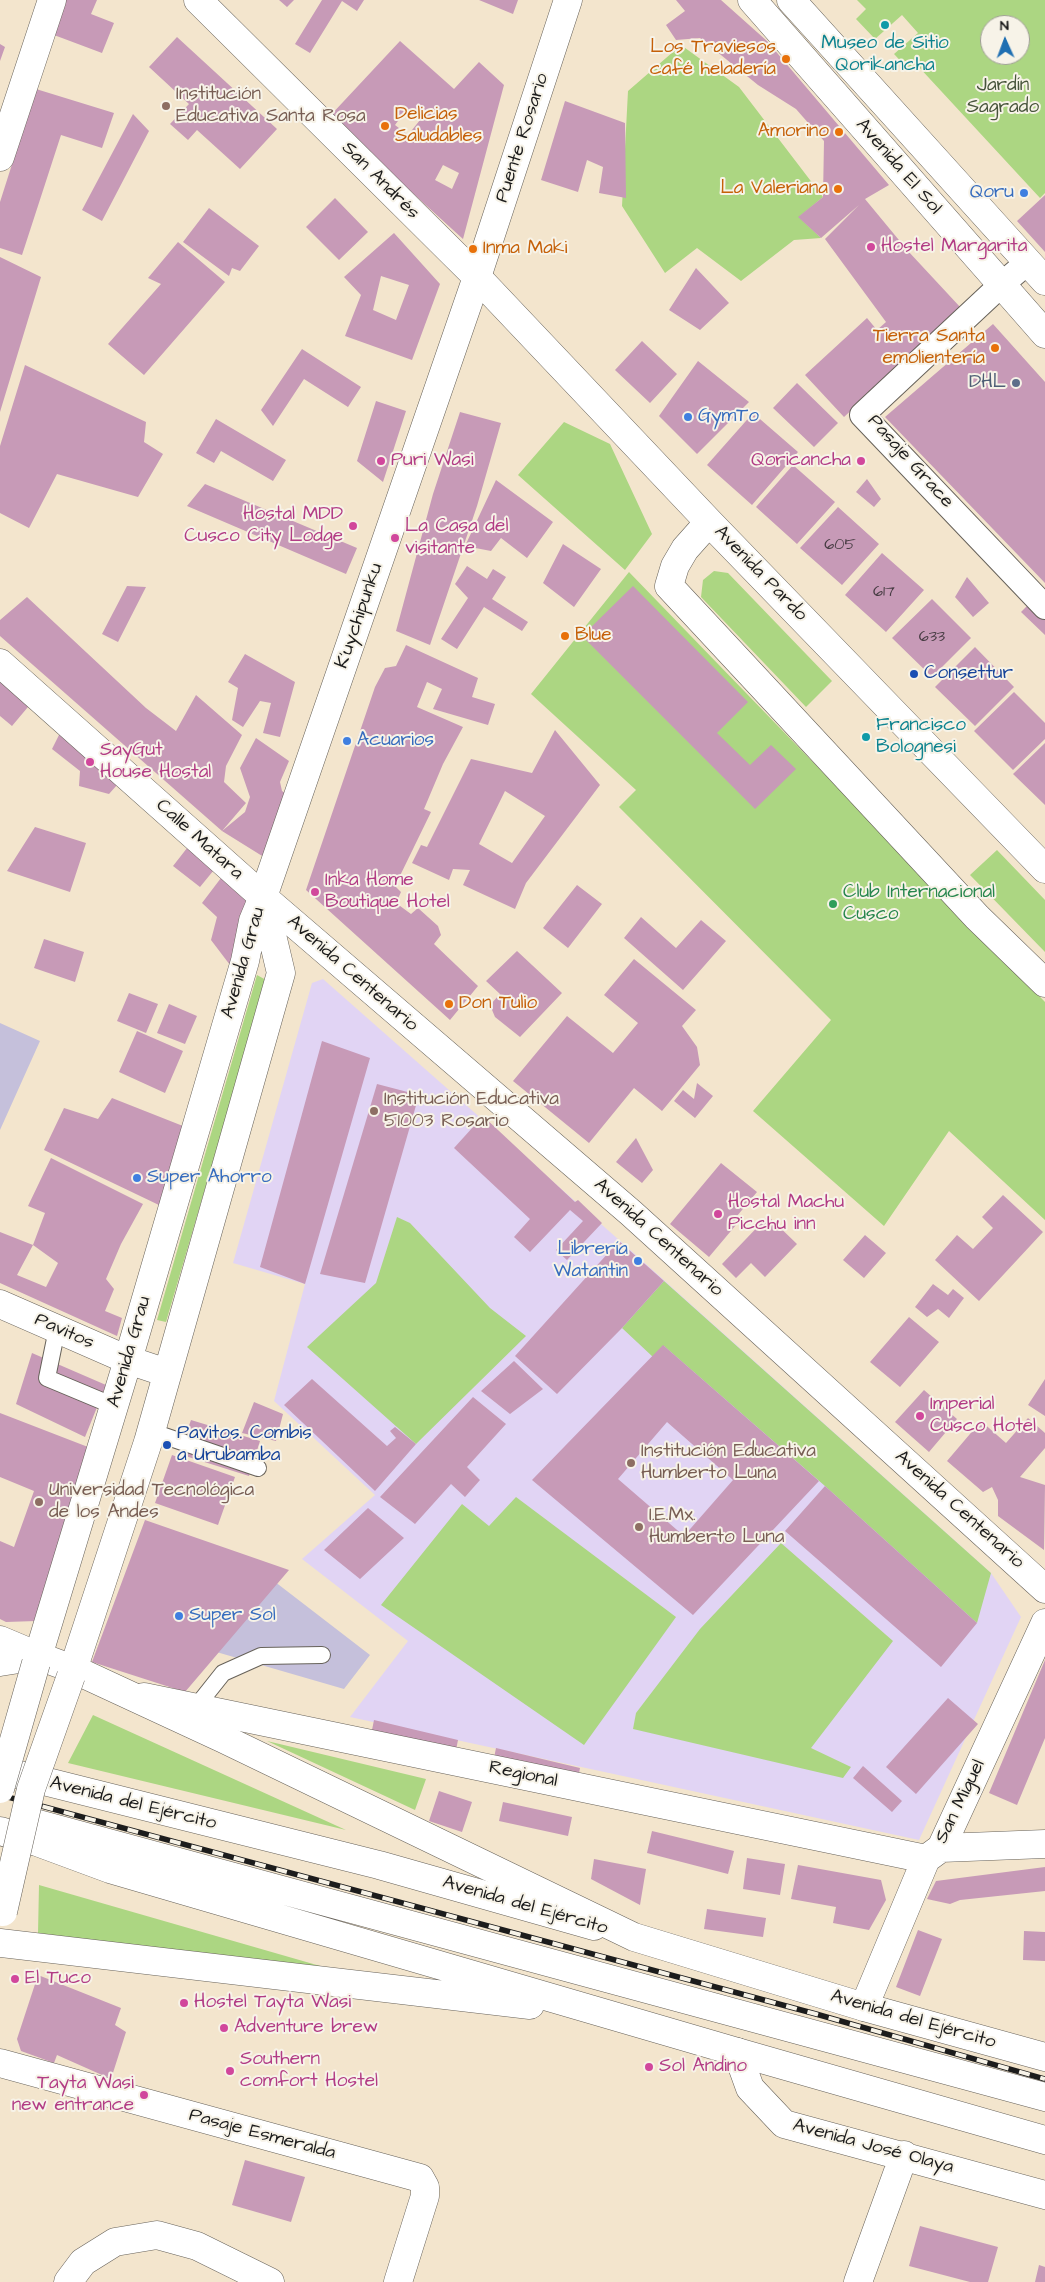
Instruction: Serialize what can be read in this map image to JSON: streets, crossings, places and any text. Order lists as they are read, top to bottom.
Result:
{
  "streets": {
    "street": [
      "Puente Rosario",
      "Avenida El Sol",
      "San Andrés",
      "Pasaje Grace",
      "Avenida Pardo",
      "K'uychipunku",
      "Calle Matara",
      "Avenida Grau",
      "Avenida Centenario",
      "Pavitos",
      "Regional",
      "San Miguel",
      "Avenida del Ejército",
      "Pasaje Esmeralda",
      "Avenida José Olaya"
    ]
  },
  "crossings": [
    ["Puente Rosario", "San Andrés"],
    ["Puente Rosario", "Avenida Pardo"],
    ["Puente Rosario", "K'uychipunku"],
    ["Avenida El Sol", "Pasaje Grace"],
    ["San Andrés", "Avenida Pardo"],
    ["San Andrés", "K'uychipunku"],
    ["Avenida Pardo", "K'uychipunku"],
    ["K'uychipunku", "Calle Matara"],
    ["K'uychipunku", "Avenida Grau"],
    ["K'uychipunku", "Avenida Centenario"],
    ["Calle Matara", "Avenida Grau"],
    ["Calle Matara", "Avenida Centenario"],
    ["Avenida Grau", "Avenida Centenario"],
    ["Avenida Grau", "Pavitos"],
    ["Regional", "San Miguel"],
    ["San Miguel", "Avenida del Ejército"]
  ],
  "parks": ["Jardín Sagrado"],
  "places": [
    "Museo de Sitio Qorikancha",
    "Los Traviesos café heladería",
    "Institución Educativa Santa Rosa",
    "Delicias Saludables",
    "Amorino",
    "La Valeriana",
    "Qoru",
    "Hostel Margarita",
    "Inma Maki",
    "Tierra Santa emolientería",
    "DHL",
    "GymTo",
    "Puri Wasi",
    "Qoricancha",
    "Hostal MDD Cusco City Lodge",
    "La Casa del visitante",
    "Blue",
    "Consettur",
    "Francisco Bolognesi",
    "Acuarios",
    "SayGut House Hostal",
    "Inka Home Boutique Hotel",
    "Club Internacional Cusco",
    "Don Tulio",
    "Institución Educativa 51003 Rosario",
    "Super Ahorro",
    "Hostal Machu Picchu inn",
    "Librería Watantin",
    "Imperial Cusco Hotel",
    "Pavitos. Combis a Urubamba",
    "Institución Educativa Humberto Luna",
    "Universidad Tecnológica de los Andes",
    "I.E.Mx. Humberto Luna",
    "Super Sol",
    "El Tuco",
    "Hostel Tayta Wasi",
    "Adventure brew",
    "Sol Andino",
    "Southern comfort Hostel",
    "Tayta Wasi new entrance"
  ],
  "house_numbers": ["605", "617", "633"],
  "north": "top"
}
